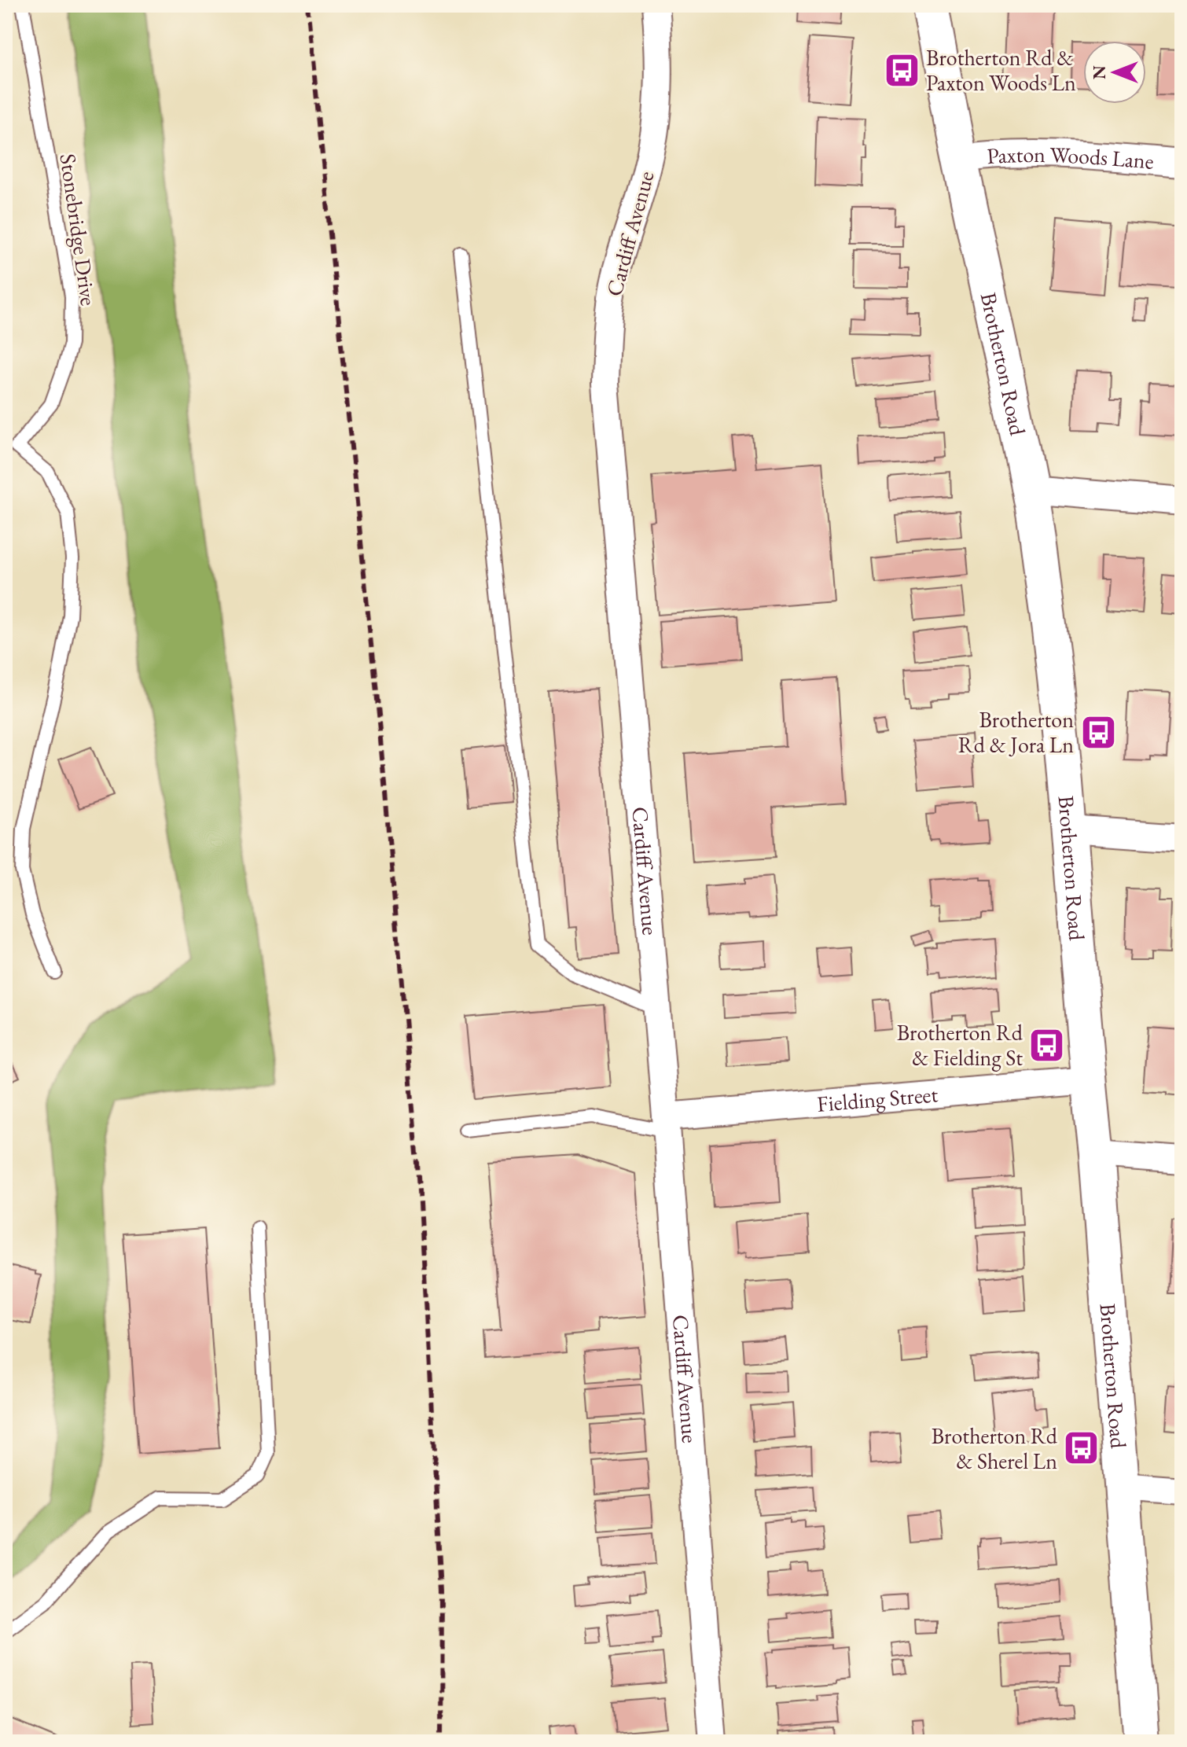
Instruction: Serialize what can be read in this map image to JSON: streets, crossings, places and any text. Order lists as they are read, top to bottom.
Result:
{
  "streets": {
    "street": [
      "Paxton Woods Lane",
      "Cardiff Avenue",
      "Brotherton Road",
      "Fielding Street"
    ],
    "lane": ["Stonebridge Drive"]
  },
  "crossings": [
    ["Paxton Woods Lane", "Brotherton Road"],
    ["Cardiff Avenue", "Fielding Street"],
    ["Brotherton Road", "Fielding Street"]
  ],
  "places": {
    "bus stop": [
      "Brotherton Rd & Paxton Woods Ln",
      "Brotherton Rd & Jora Ln",
      "Brotherton Rd & Fielding St",
      "Brotherton Rd & Sherel Ln"
    ]
  },
  "north": "left"
}
